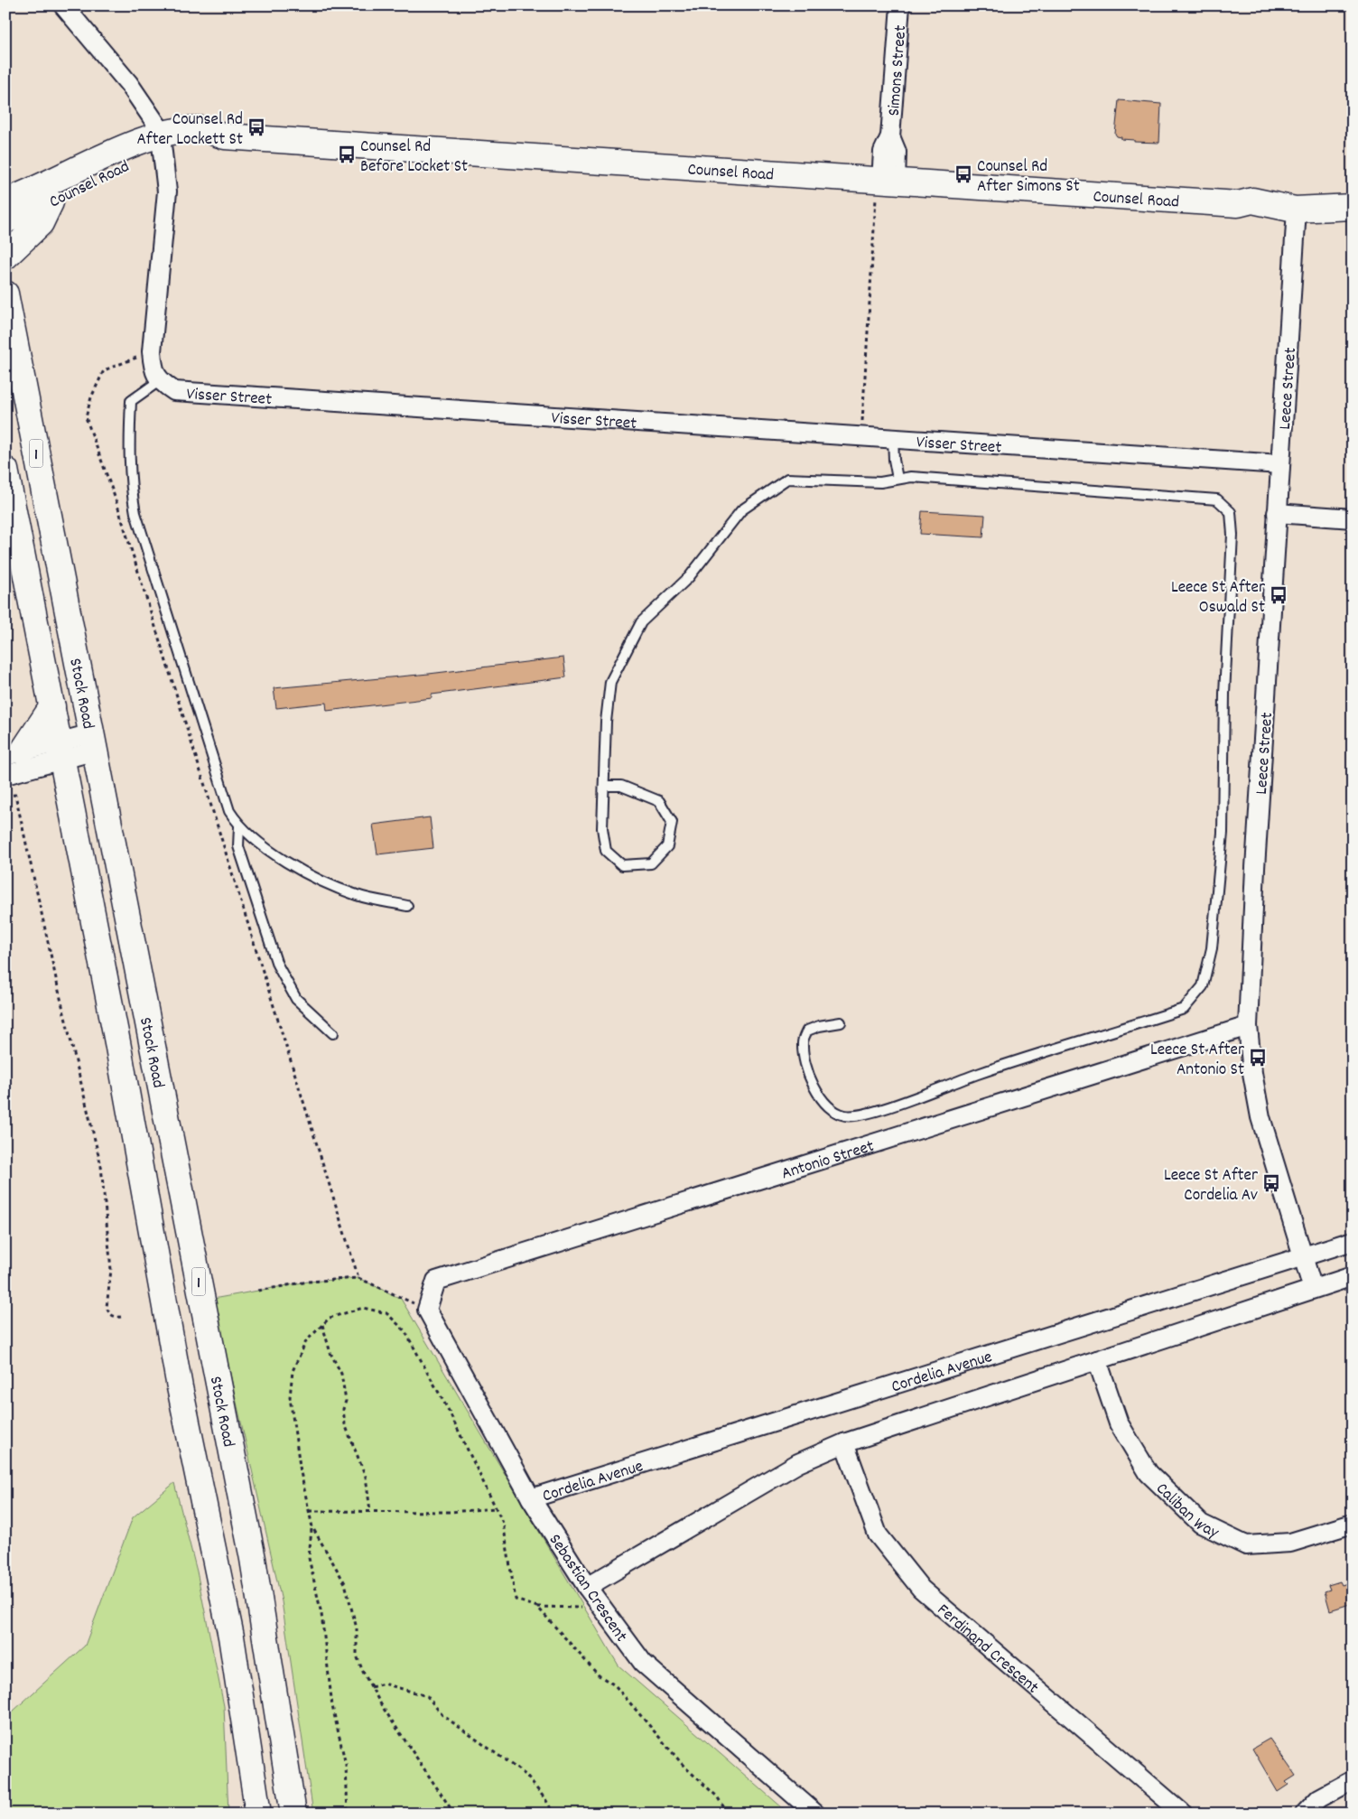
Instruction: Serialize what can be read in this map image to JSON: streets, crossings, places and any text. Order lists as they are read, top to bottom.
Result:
{
  "streets": {
    "main road": ["Counsel Road", "1", "Stock Road"],
    "street": [
      "Simons Street",
      "Leece Street",
      "Visser Street",
      "Antonio Street",
      "Cordelia Avenue",
      "Caliban Way",
      "Sebastian Crescent",
      "Ferdinand Crescent"
    ]
  },
  "crossings": [
    ["Simons Street", "Counsel Road"],
    ["Counsel Road", "Leece Street"],
    ["Leece Street", "Visser Street"],
    ["Leece Street", "Antonio Street"],
    ["Leece Street", "Cordelia Avenue"],
    ["Antonio Street", "Sebastian Crescent"],
    ["Cordelia Avenue", "Sebastian Crescent"]
  ],
  "places": {
    "bus stop": [
      "Counsel Rd After Lockett St",
      "Counsel Rd Before Locket St",
      "Counsel Rd After Simons St",
      "Leece St After Oswald St",
      "Leece St After Antonio St",
      "Leece St After Cordelia Av"
    ]
  }
}
